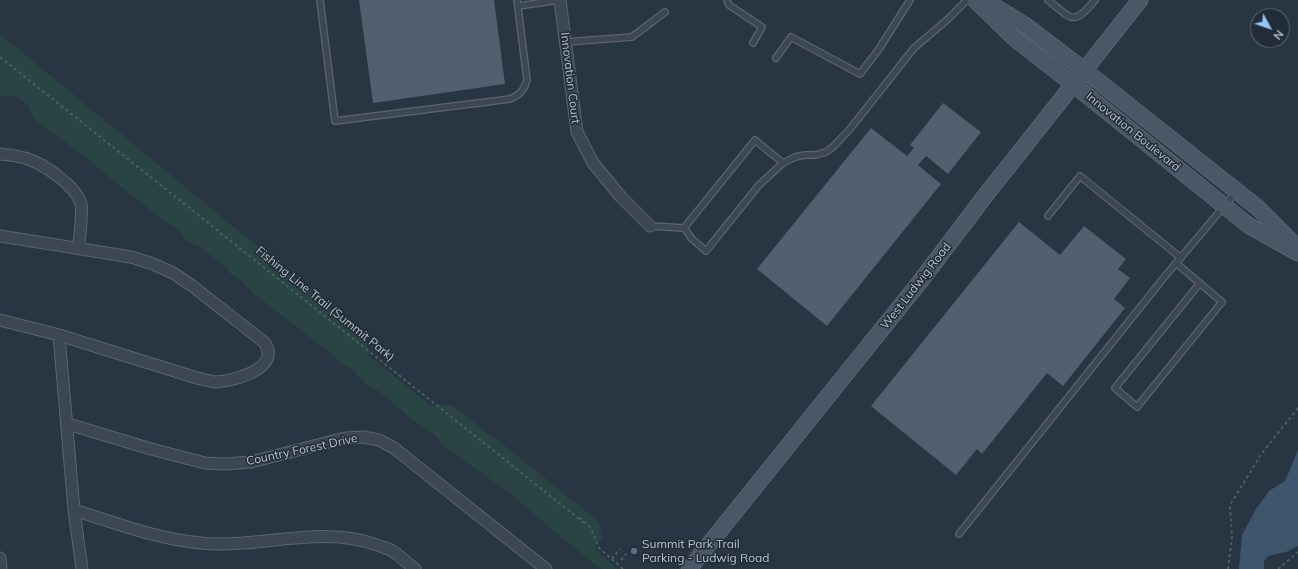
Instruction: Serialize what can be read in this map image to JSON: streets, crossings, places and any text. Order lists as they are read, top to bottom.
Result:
{
  "streets": {
    "street": [
      "Innovation Court",
      "Innovation Boulevard",
      "West Ludwig Road",
      "Country Forest Drive"
    ],
    "path": ["Fishing Line Trail (Summit Park)"]
  },
  "crossings": [
    ["Innovation Boulevard", "West Ludwig Road"]
  ],
  "places": ["Summit Park Trail Parking - Ludwig Road"],
  "north": "bottom right"
}
